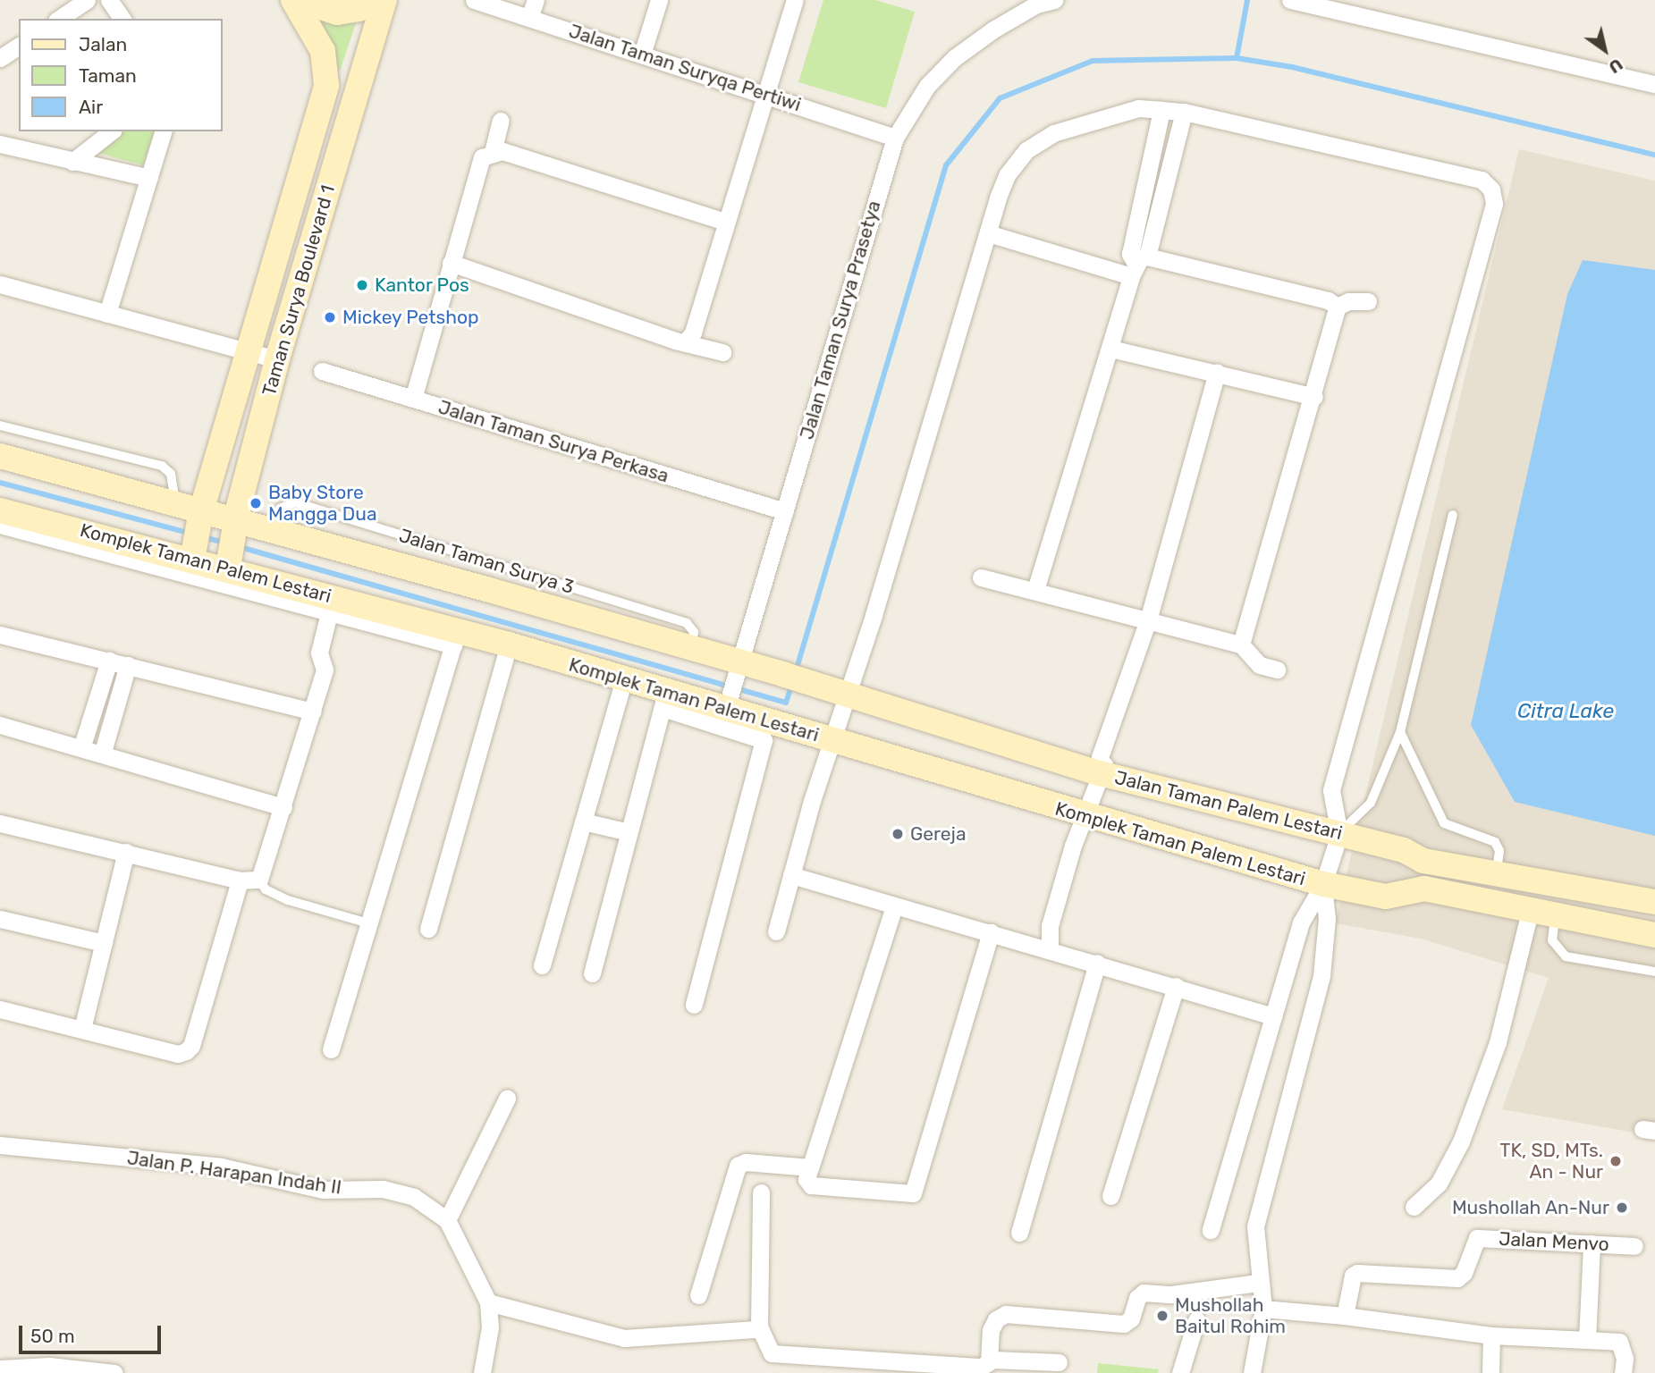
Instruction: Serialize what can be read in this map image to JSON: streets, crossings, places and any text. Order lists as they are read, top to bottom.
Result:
{
  "streets": {
    "street": [
      "Jalan Taman Suryqa Pertiwi",
      "Taman Surya Boulevard 1",
      "Jalan Taman Surya Prasetya",
      "Jalan Taman Surya Perkasa",
      "Komplek Taman Palem Lestari",
      "Jalan Taman Palem Lestari",
      "Jalan P. Harapan Indah II",
      "Jalan Menvo"
    ]
  },
  "crossings": [
    ["Jalan Taman Suryqa Pertiwi", "Jalan Taman Surya Prasetya"],
    ["Taman Surya Boulevard 1", "Komplek Taman Palem Lestari"],
    ["Jalan Taman Surya Prasetya", "Jalan Taman Surya Perkasa"],
    ["Jalan Taman Surya Prasetya", "Komplek Taman Palem Lestari"],
    ["Jalan Taman Surya Prasetya", "Jalan Taman Palem Lestari"]
  ],
  "water": ["Citra Lake"],
  "places": [
    "Kantor Pos",
    "Mickey Petshop",
    "Baby Store Mangga Dua",
    "Gereja",
    "TK, SD, MTs. An - Nur",
    "Mushollah An-Nur",
    "Mushollah Baitul Rohim"
  ],
  "legend": ["Jalan", "Taman", "Air"],
  "scale_bar": "50 m",
  "north": "bottom right"
}
